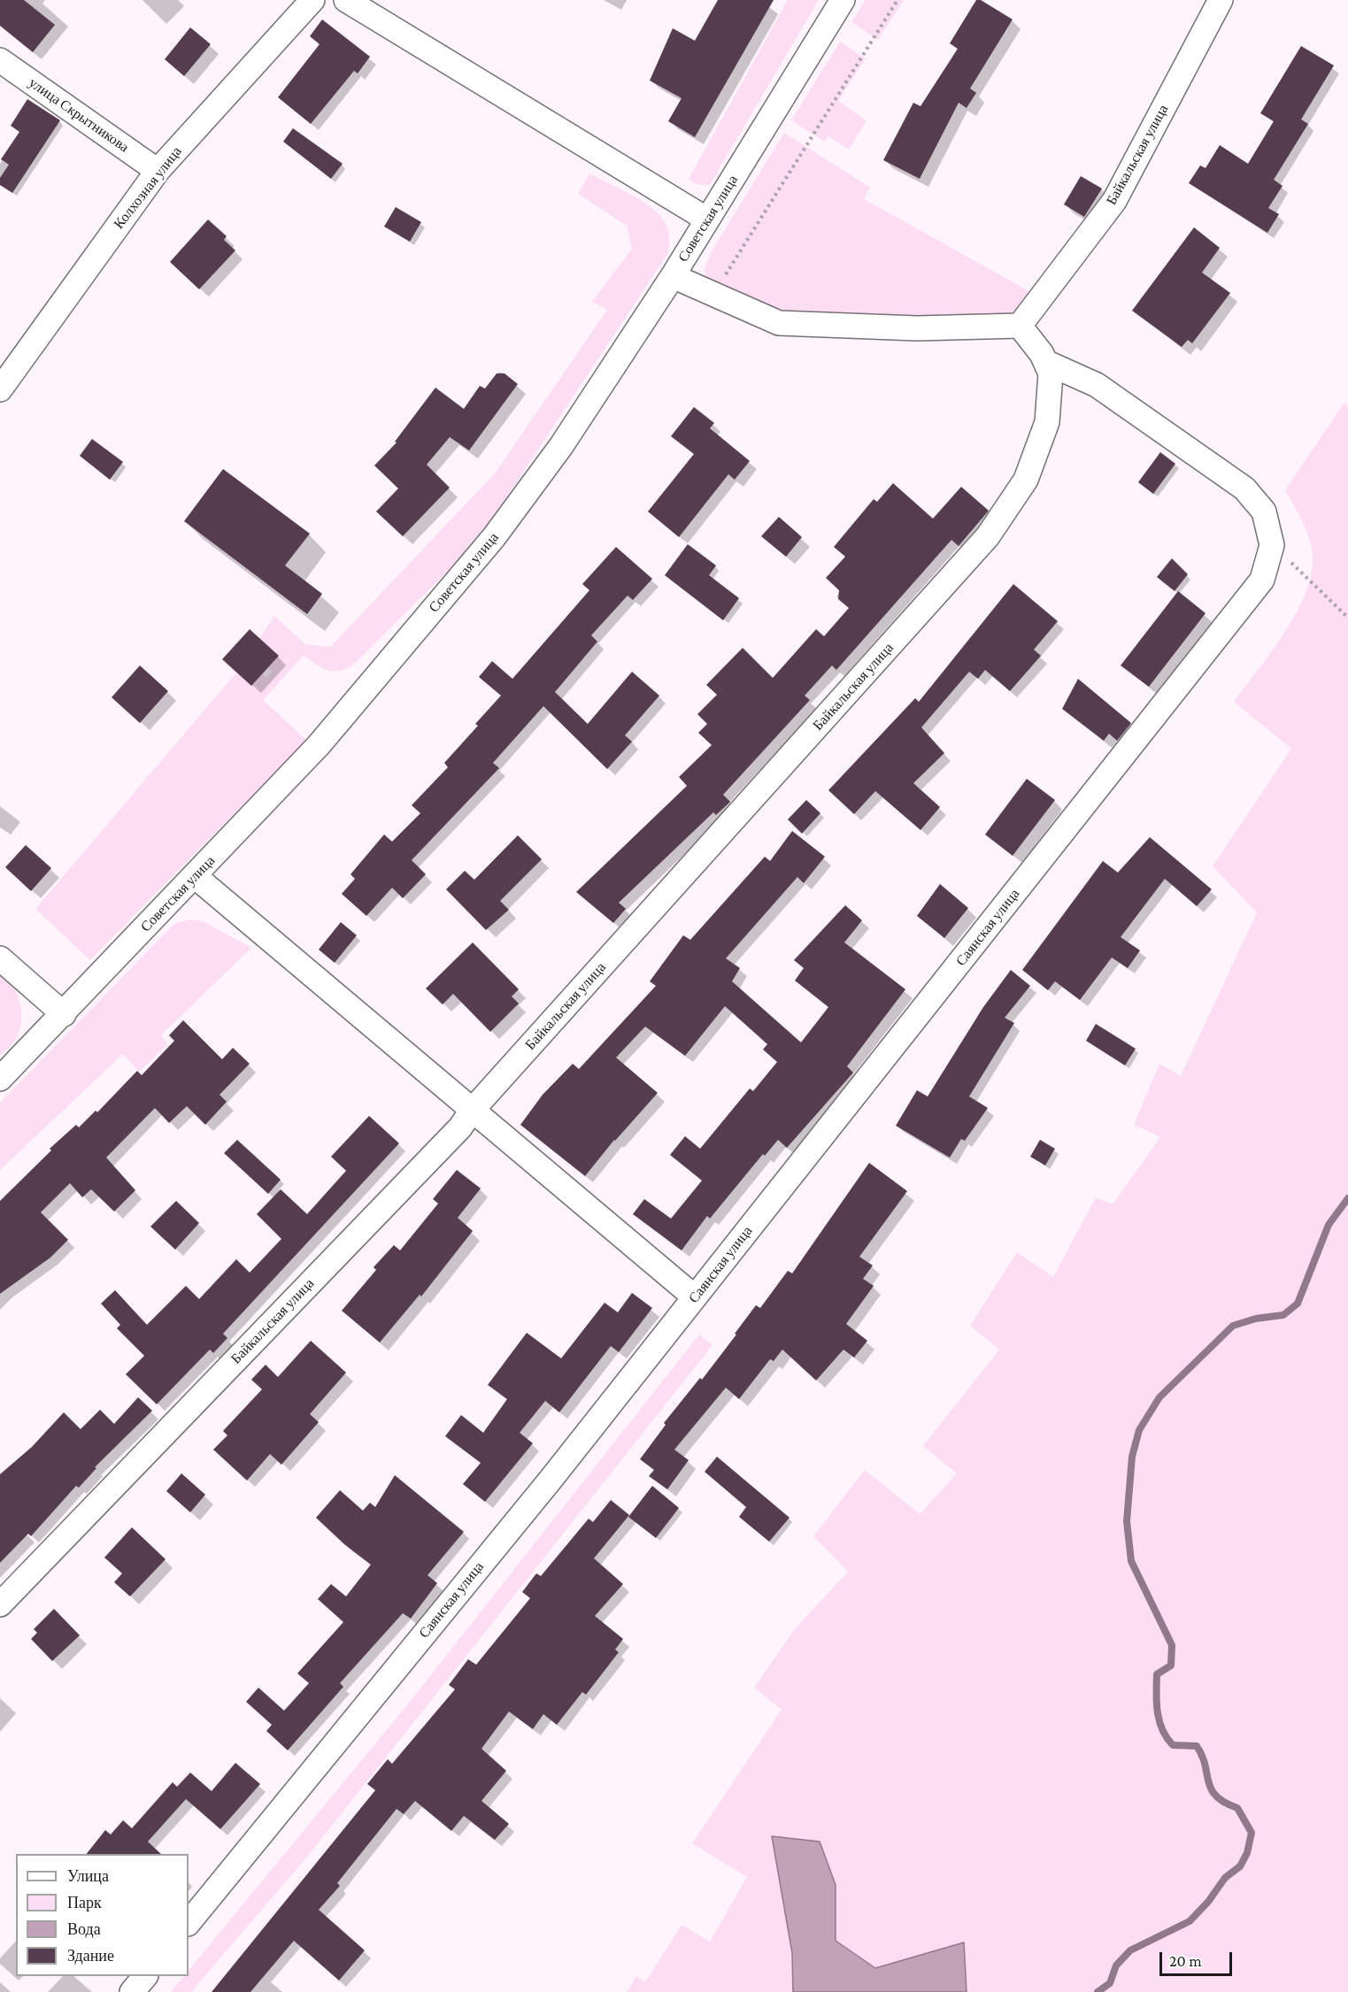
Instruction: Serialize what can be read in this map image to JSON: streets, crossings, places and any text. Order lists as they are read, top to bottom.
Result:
{
  "streets": {
    "street": [
      "улица Скрытникова",
      "Байкальская улица",
      "Колхозная улица",
      "Советская улица",
      "Саянская улица"
    ]
  },
  "crossings": [
    ["улица Скрытникова", "Колхозная улица"]
  ],
  "legend": [
    "Улица",
    "Парк",
    "Вода",
    "Здание"
  ],
  "scale_bar": "20 m"
}
